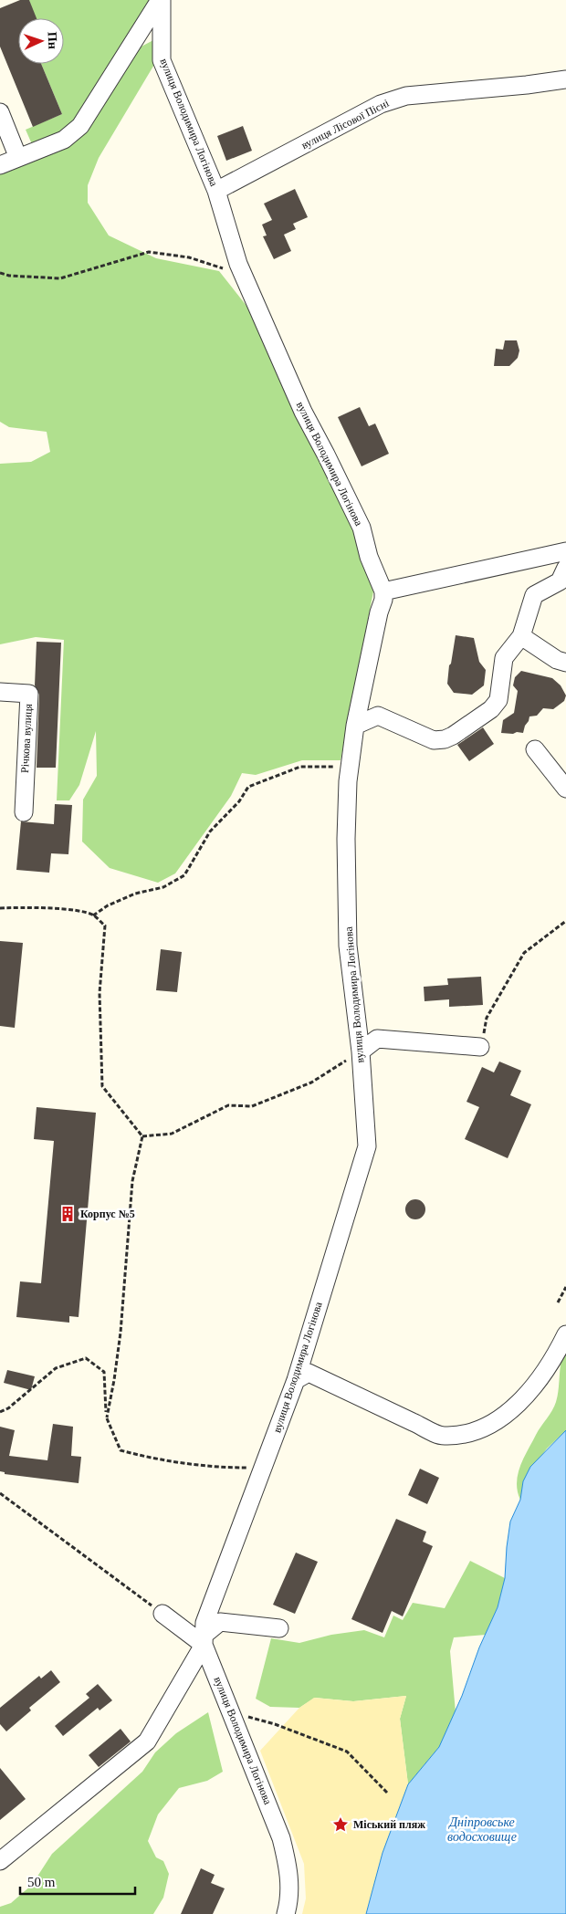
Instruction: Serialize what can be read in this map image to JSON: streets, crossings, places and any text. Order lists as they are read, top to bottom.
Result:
{
  "streets": {
    "street": ["вулиця Володимира Логінова", "вулиця Лісової Пісні", "Річкова вулиця"]
  },
  "crossings": [
    ["вулиця Володимира Логінова", "вулиця Лісової Пісні"]
  ],
  "water": ["Дніпровське водосховище"],
  "places": {
    "building": ["Корпус №5"],
    "place": ["Міський пляж"]
  },
  "scale_bar": "50 m",
  "north": "right"
}
